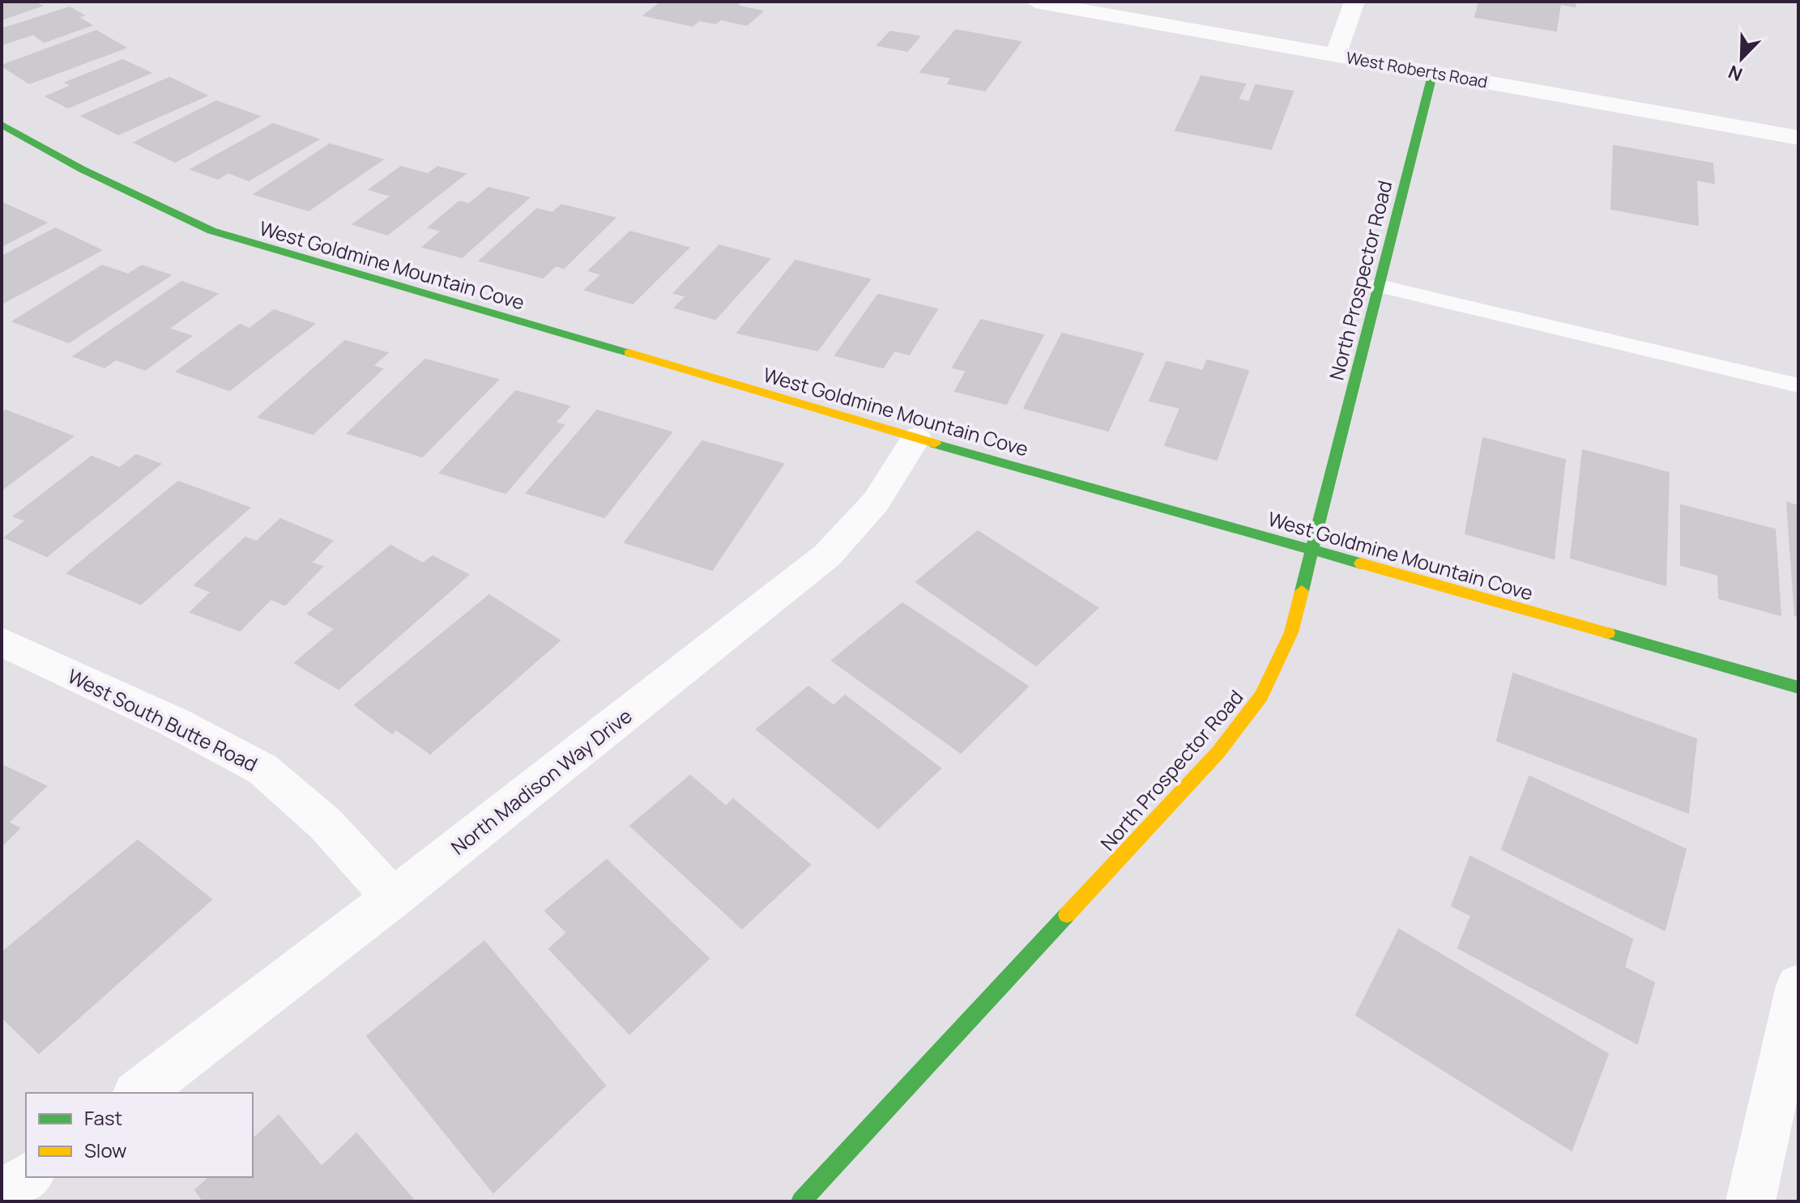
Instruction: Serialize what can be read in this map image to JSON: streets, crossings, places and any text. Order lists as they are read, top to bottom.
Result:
{
  "streets": {
    "street": [
      "West Roberts Road",
      "West Goldmine Mountain Cove",
      "North Prospector Road",
      "West South Butte Road",
      "North Madison Way Drive"
    ]
  },
  "crossings": [
    ["West Roberts Road", "North Prospector Road"],
    ["West Goldmine Mountain Cove", "North Prospector Road"],
    ["West Goldmine Mountain Cove", "North Madison Way Drive"],
    ["West South Butte Road", "North Madison Way Drive"]
  ],
  "legend": ["Fast", "Slow"],
  "north": "bottom left"
}
